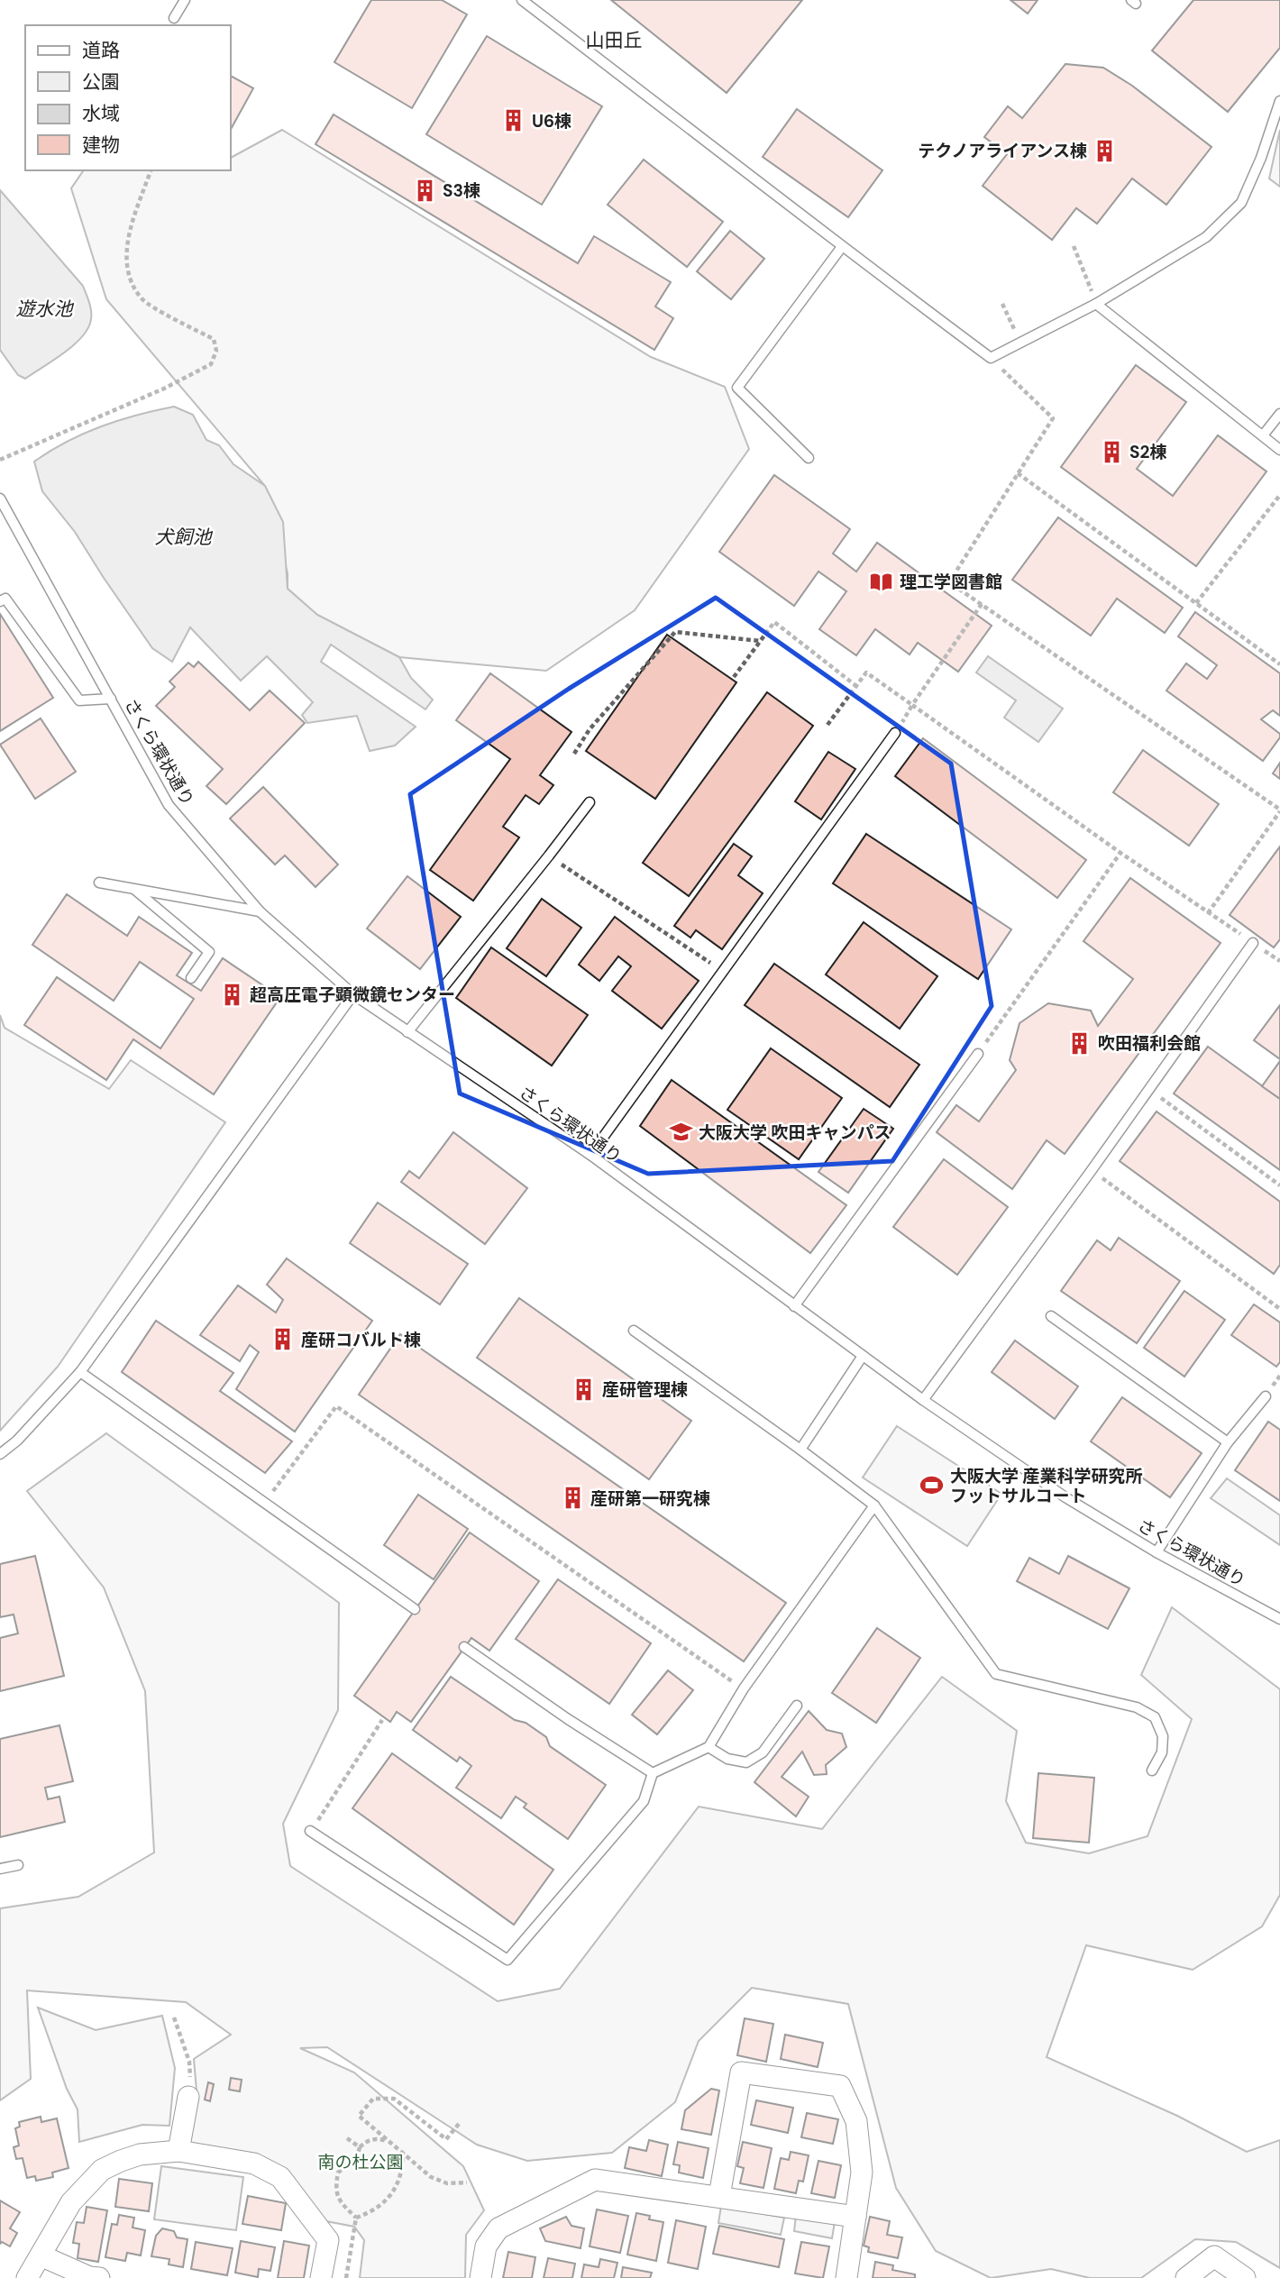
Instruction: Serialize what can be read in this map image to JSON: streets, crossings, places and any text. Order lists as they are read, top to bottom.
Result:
{
  "streets": {
    "lane": ["さくら環状通り"]
  },
  "districts": ["山田丘"],
  "water": ["遊水池", "犬飼池"],
  "parks": ["南の杜公園"],
  "places": {
    "building": [
      "U6棟",
      "テクノアライアンス棟",
      "S3棟",
      "S2棟",
      "超高圧電子顕微鏡センター",
      "吹田福利会館",
      "産研コバルト棟",
      "産研管理棟",
      "産研第一研究棟"
    ],
    "library": ["理工学図書館"],
    "school or university": ["大阪大学 吹田キャンパス"],
    "sports": ["大阪大学 産業科学研究所 フットサルコート"]
  },
  "legend": [
    "道路",
    "公園",
    "水域",
    "建物"
  ]
}
